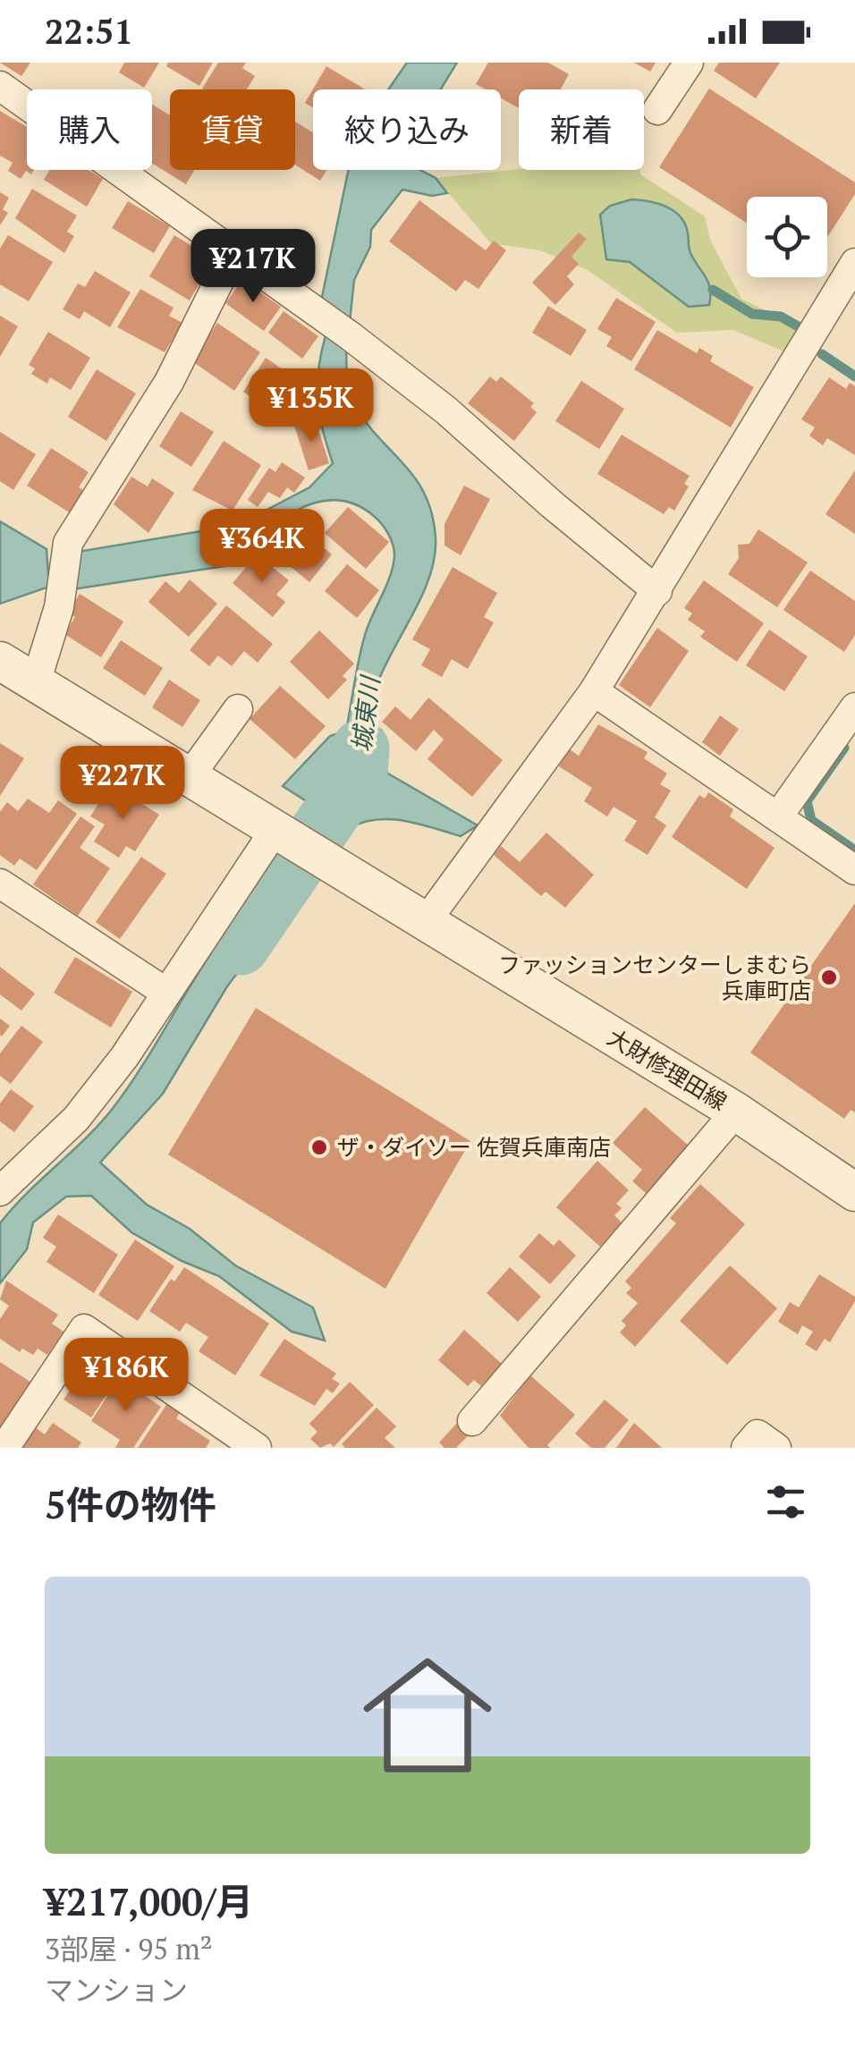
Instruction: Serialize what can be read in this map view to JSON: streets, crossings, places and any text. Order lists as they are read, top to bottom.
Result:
{
  "streets": {
    "street": ["大財修理田線"]
  },
  "water": ["城東川"],
  "places": ["ファッションセンターしまむら 兵庫町店", "ザ・ダイソー 佐賀兵庫南店"],
  "page": {
    "status": "22:51",
    "chip": [
      "購入",
      "賃貸",
      "絞り込み",
      "新着"
    ],
    "price": [
      "¥217K",
      "¥135K",
      "¥364K",
      "¥227K",
      "¥186K"
    ],
    "heading": "5件の物件",
    "list": [
      {
        "name": "¥217,000/月",
        "note": "3部屋 · 95 m² · マンション"
      }
    ]
  }
}
